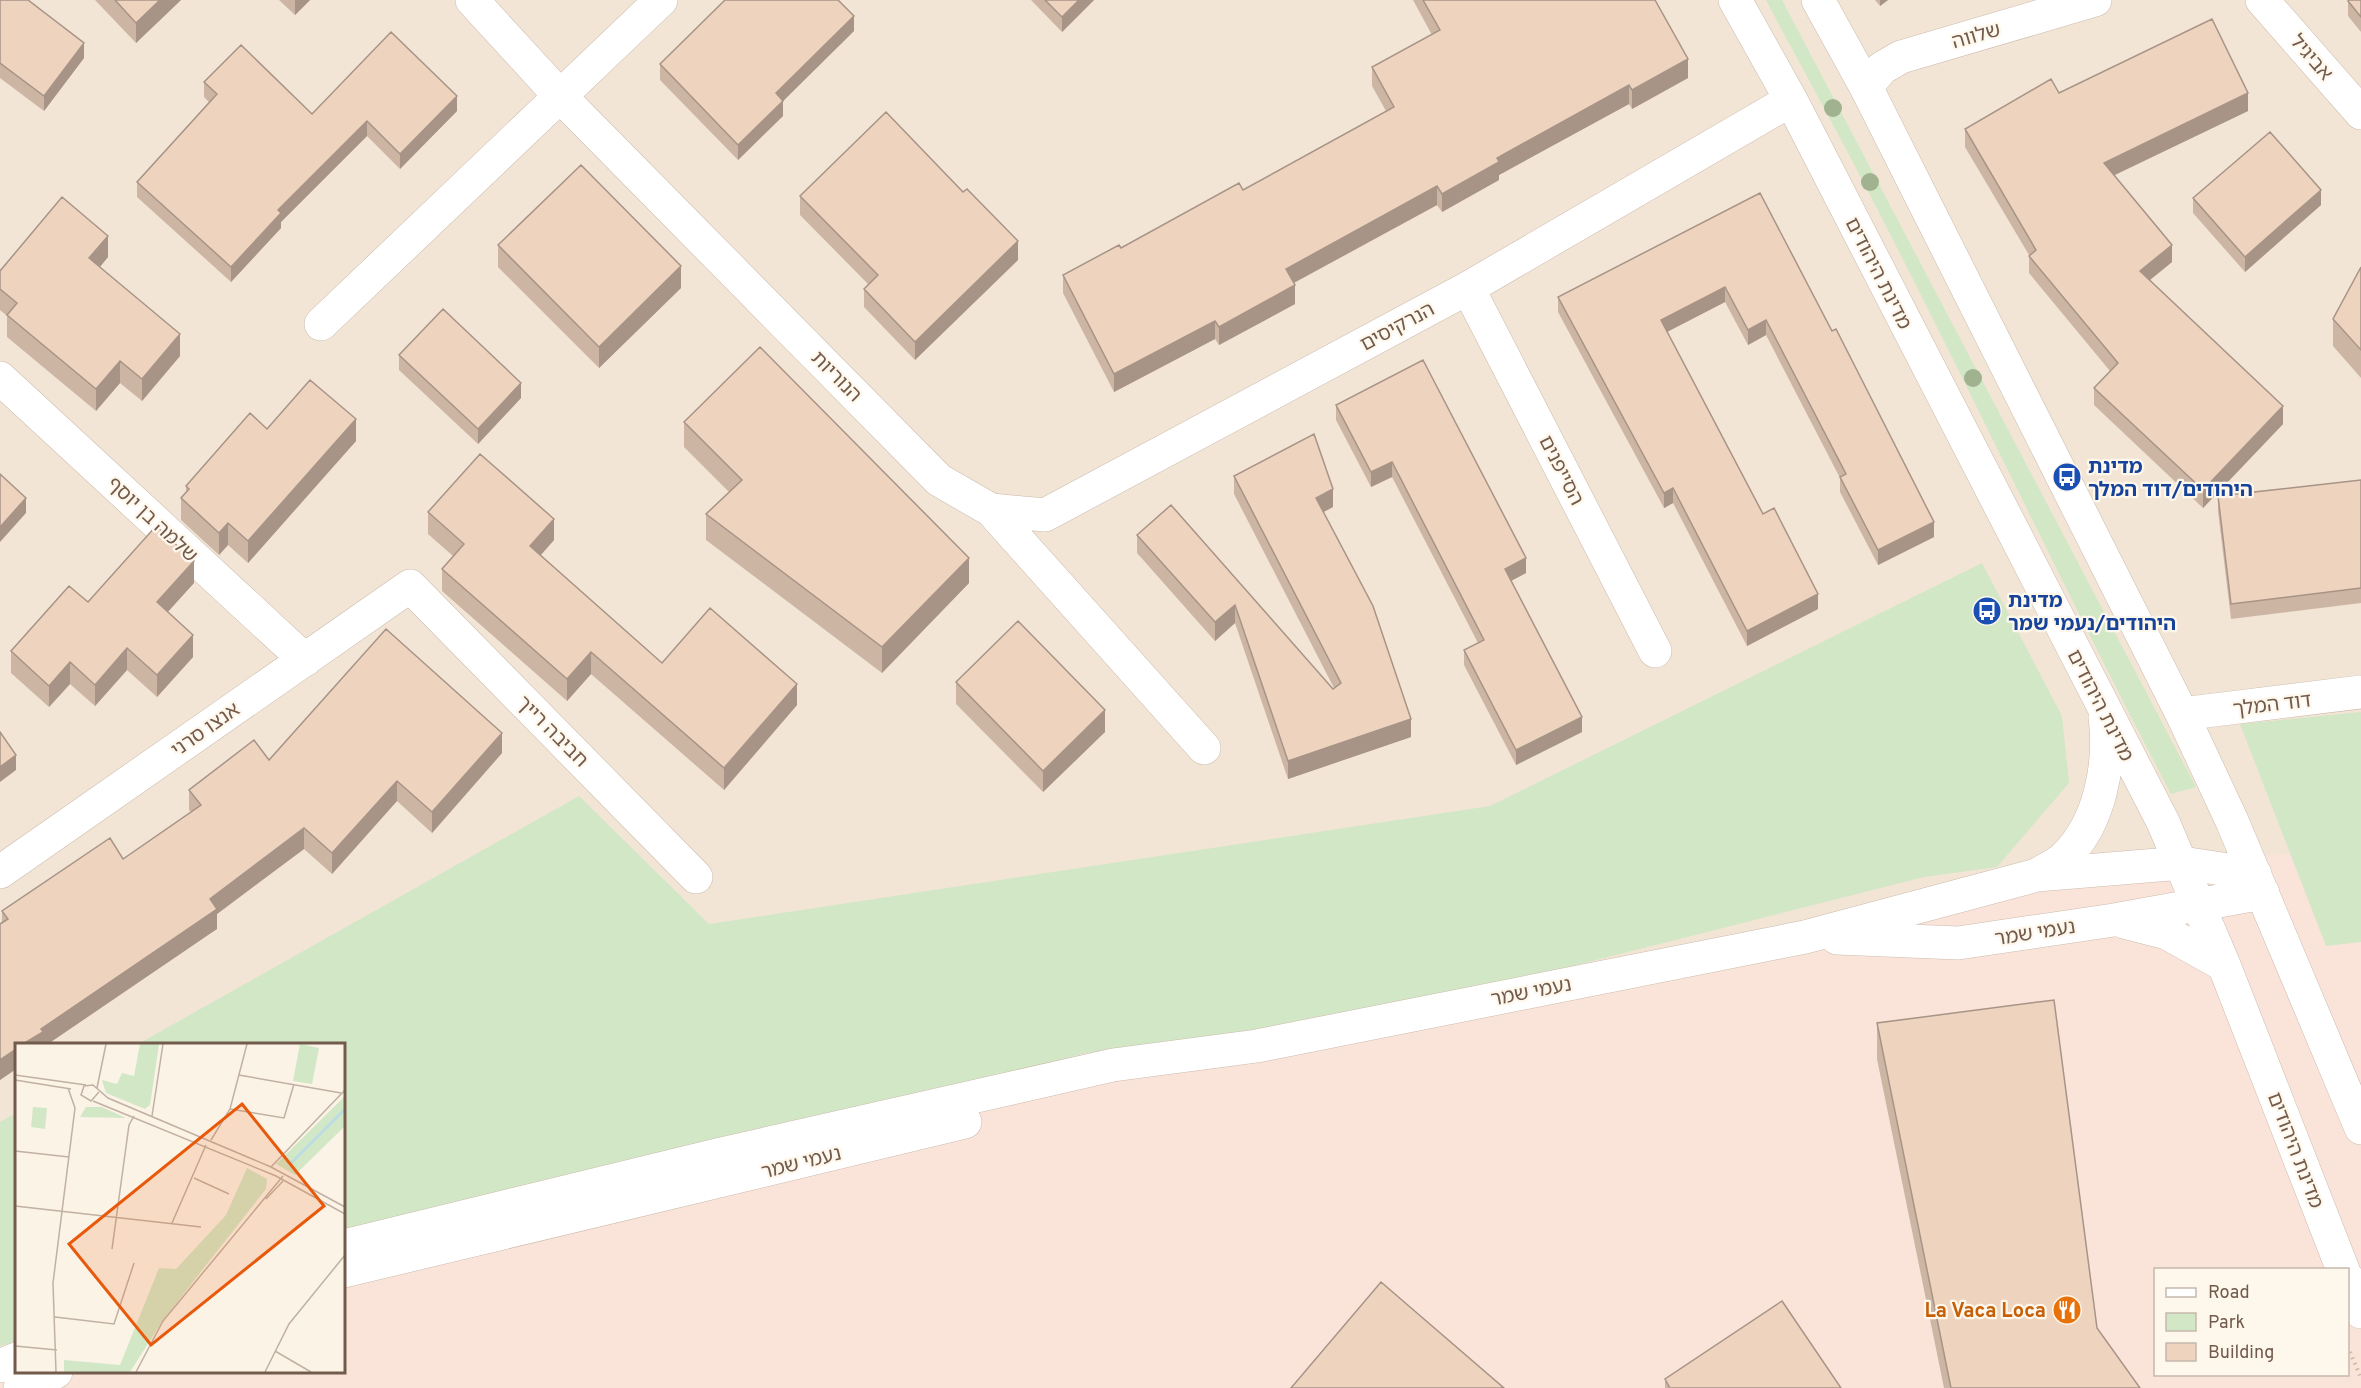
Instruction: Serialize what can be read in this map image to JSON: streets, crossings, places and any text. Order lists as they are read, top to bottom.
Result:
{
  "streets": {
    "street": [
      "שלווה",
      "אביגיל",
      "מדינת היהודים",
      "הנרקיסים",
      "הנוריות",
      "הסייפנים",
      "שלמה בן יוסף",
      "דוד המלך",
      "אנצו סרני",
      "חביבה רייך",
      "נעמי שמר"
    ]
  },
  "crossings": [
    ["מדינת היהודים", "הנרקיסים"],
    ["מדינת היהודים", "נעמי שמר"],
    ["הנרקיסים", "הנוריות"],
    ["הנרקיסים", "הסייפנים"],
    ["שלמה בן יוסף", "אנצו סרני"],
    ["אנצו סרני", "חביבה רייך"]
  ],
  "places": {
    "bus stop": ["מדינת היהודים/דוד המלך", "מדינת היהודים/נעמי שמר"],
    "restaurant": ["La Vaca Loca"]
  },
  "legend": ["Road", "Park", "Building"]
}
